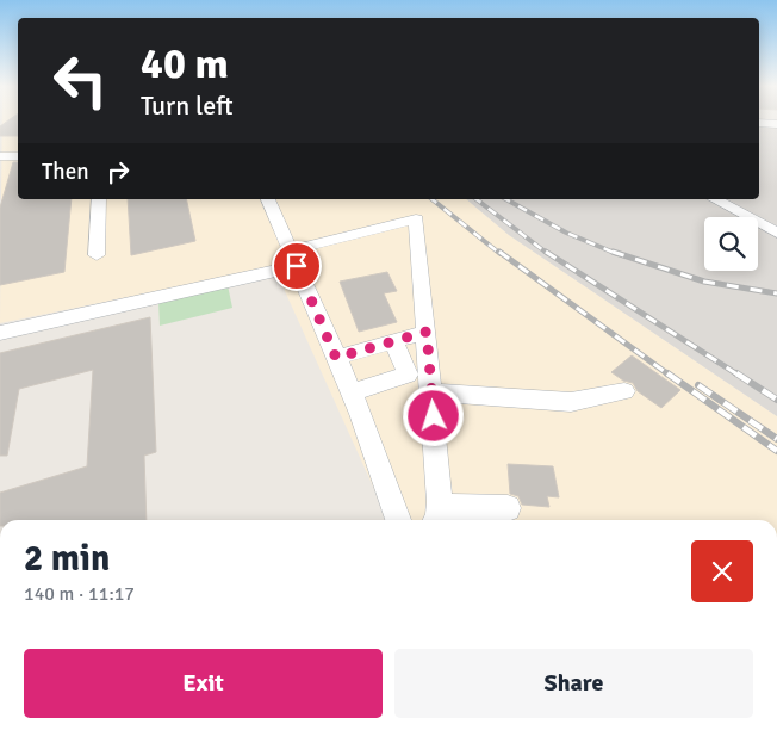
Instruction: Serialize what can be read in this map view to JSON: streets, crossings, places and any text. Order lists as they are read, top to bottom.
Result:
{
  "page": {
    "turn": ["40 m", "Turn left"],
    "then": "Then",
    "heading": ["2 min", "140 m · 11:17"],
    "buttons": ["Exit", "Share"]
  }
}
